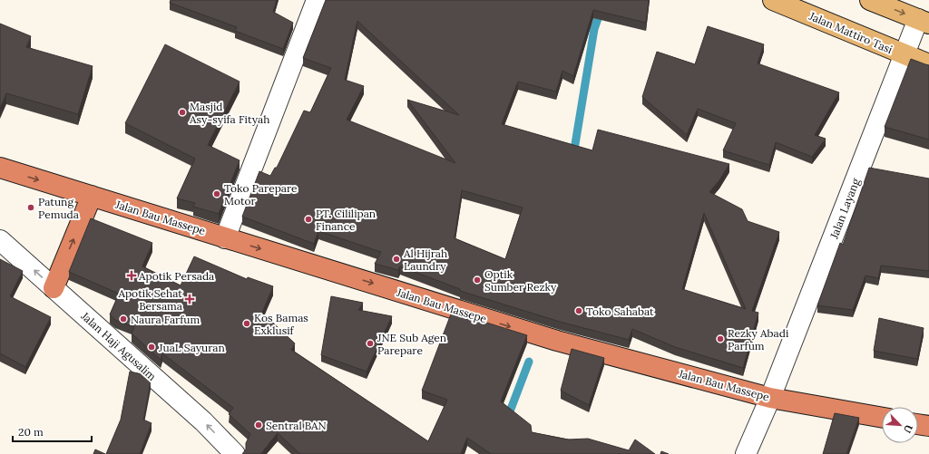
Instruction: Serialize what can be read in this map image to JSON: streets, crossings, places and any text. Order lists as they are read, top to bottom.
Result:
{
  "streets": {
    "highway": ["Jalan Bau Massepe"],
    "main road": ["Jalan Mattiro Tasi"],
    "street": ["Jalan Layang", "Jalan Haji Agusalim"]
  },
  "crossings": [
    ["Jalan Mattiro Tasi", "Jalan Layang"],
    ["Jalan Layang", "Jalan Bau Massepe"]
  ],
  "one_way": ["Jalan Bau Massepe", "Jalan Haji Agusalim"],
  "places": {
    "other": [
      "Masjid Asy-syifa Fityah",
      "Toko Parepare Motor",
      "Patung Pemuda",
      "PT. Cililipan Finance",
      "Al Hijrah Laundry",
      "Optik Sumber Rezky",
      "Toko Sahabat",
      "Naura Farfum",
      "Kos Bamas Exklusif",
      "Rezky Abadi Parfum",
      "JNE Sub Agen Parepare",
      "JuaL Sayuran",
      "Sentral BAN"
    ],
    "health": ["Apotik Persada", "Apotik Sehat Bersama"]
  },
  "scale_bar": "20 m",
  "north": "bottom right"
}
